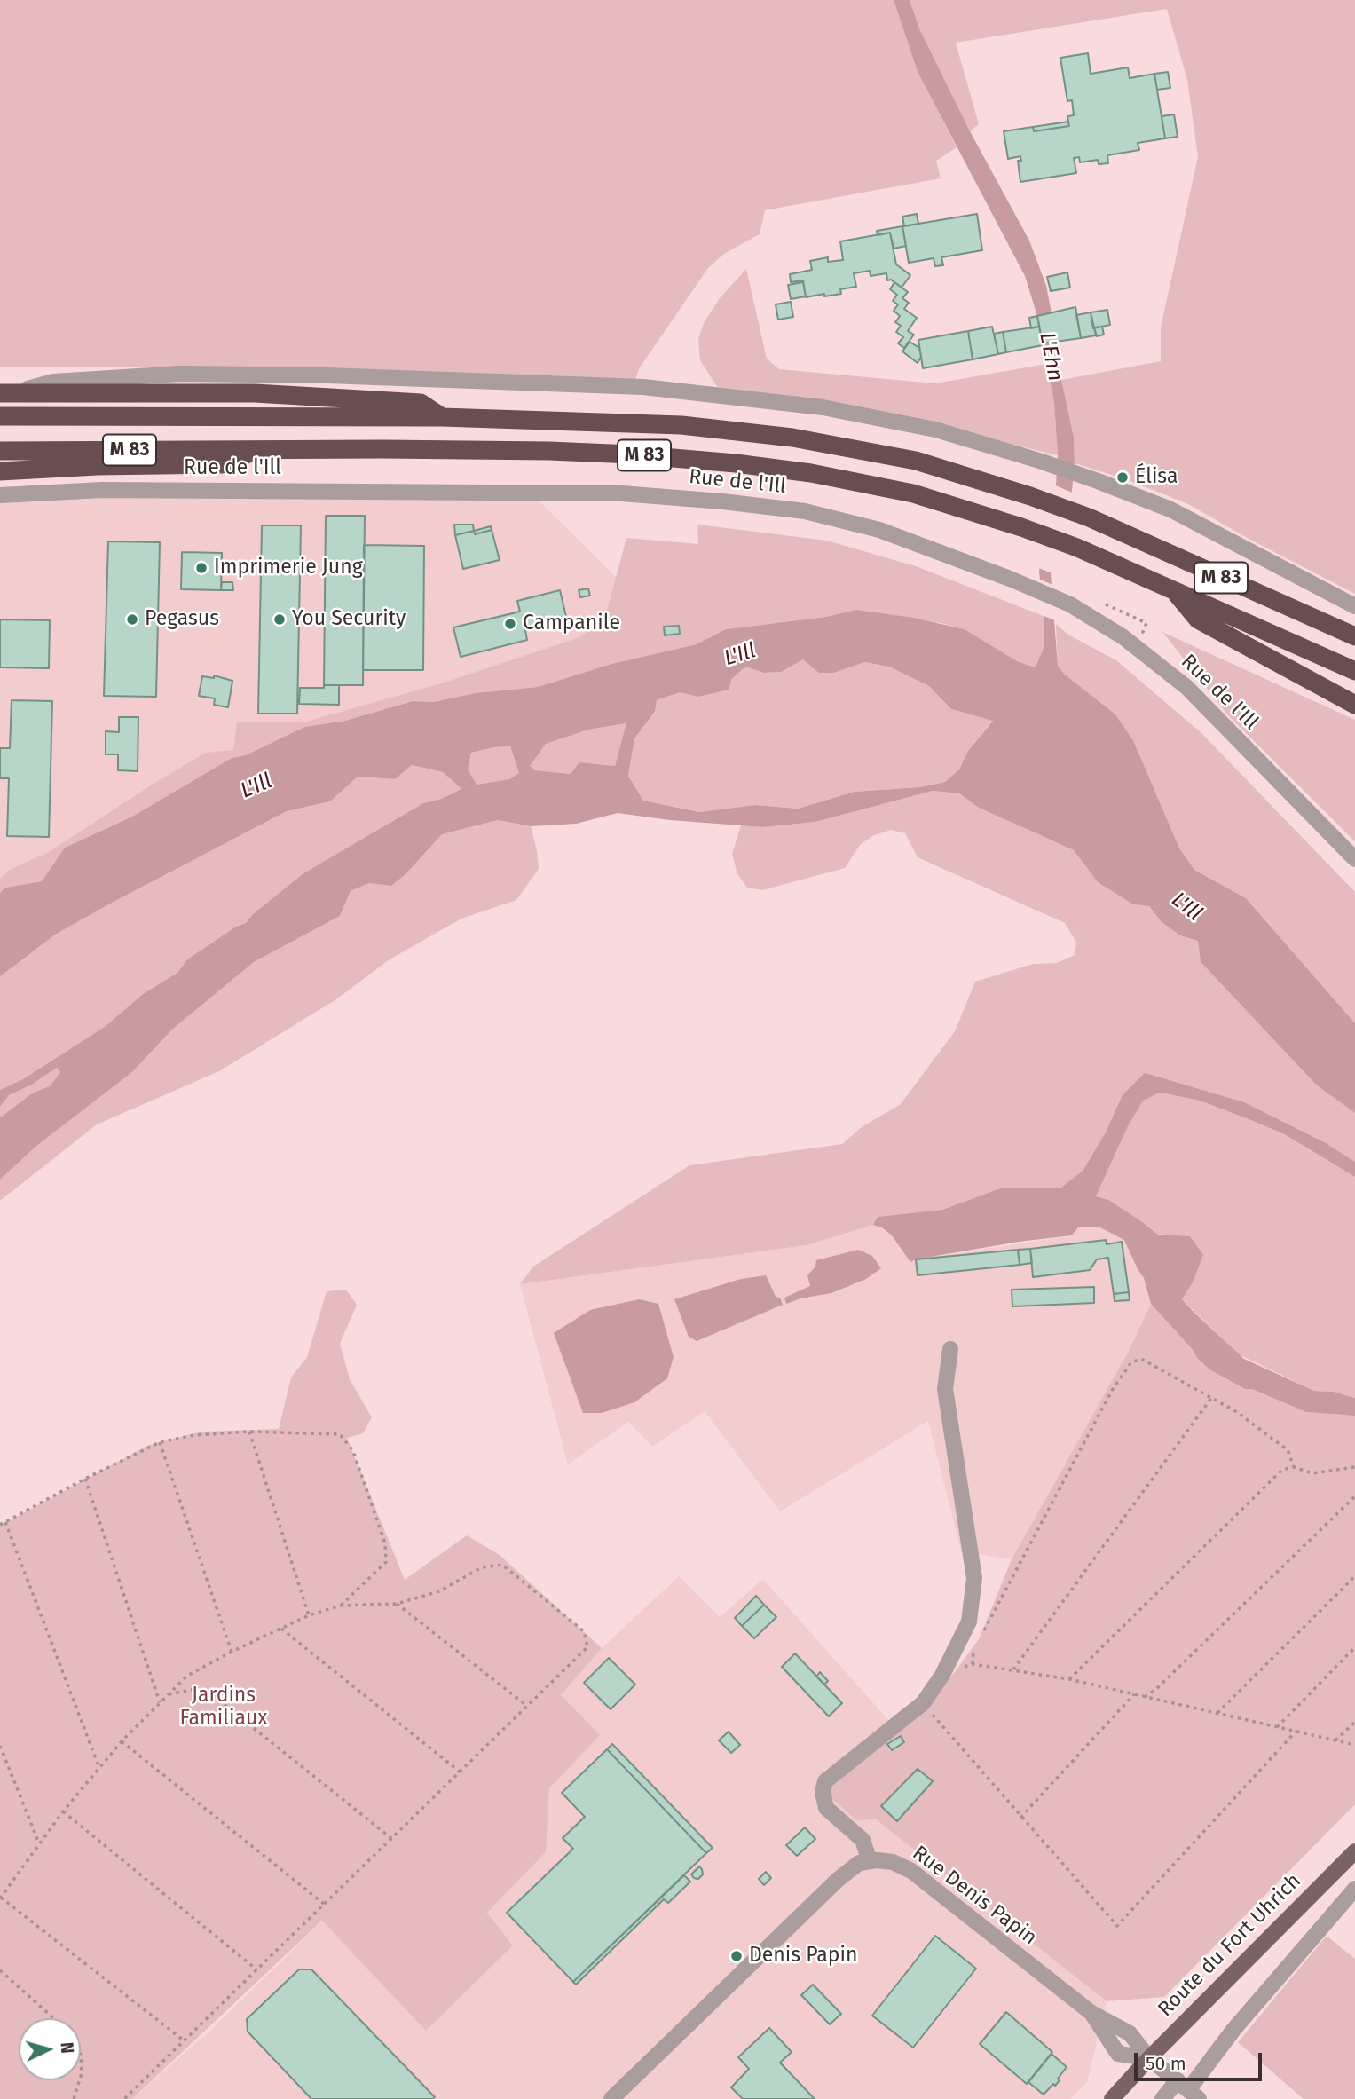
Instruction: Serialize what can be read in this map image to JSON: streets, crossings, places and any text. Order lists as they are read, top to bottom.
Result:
{
  "streets": {
    "highway": ["M 83"],
    "main road": ["Route du Fort Uhrich"],
    "street": ["Rue de l'Ill", "Rue Denis Papin"]
  },
  "crossings": [
    ["Rue Denis Papin", "Route du Fort Uhrich"]
  ],
  "water": ["L'Ehn", "L'Ill"],
  "parks": ["Jardins Familiaux"],
  "places": [
    "Élisa",
    "Imprimerie Jung",
    "Pegasus",
    "You Security",
    "Campanile",
    "Denis Papin"
  ],
  "scale_bar": "50 m",
  "north": "right"
}
